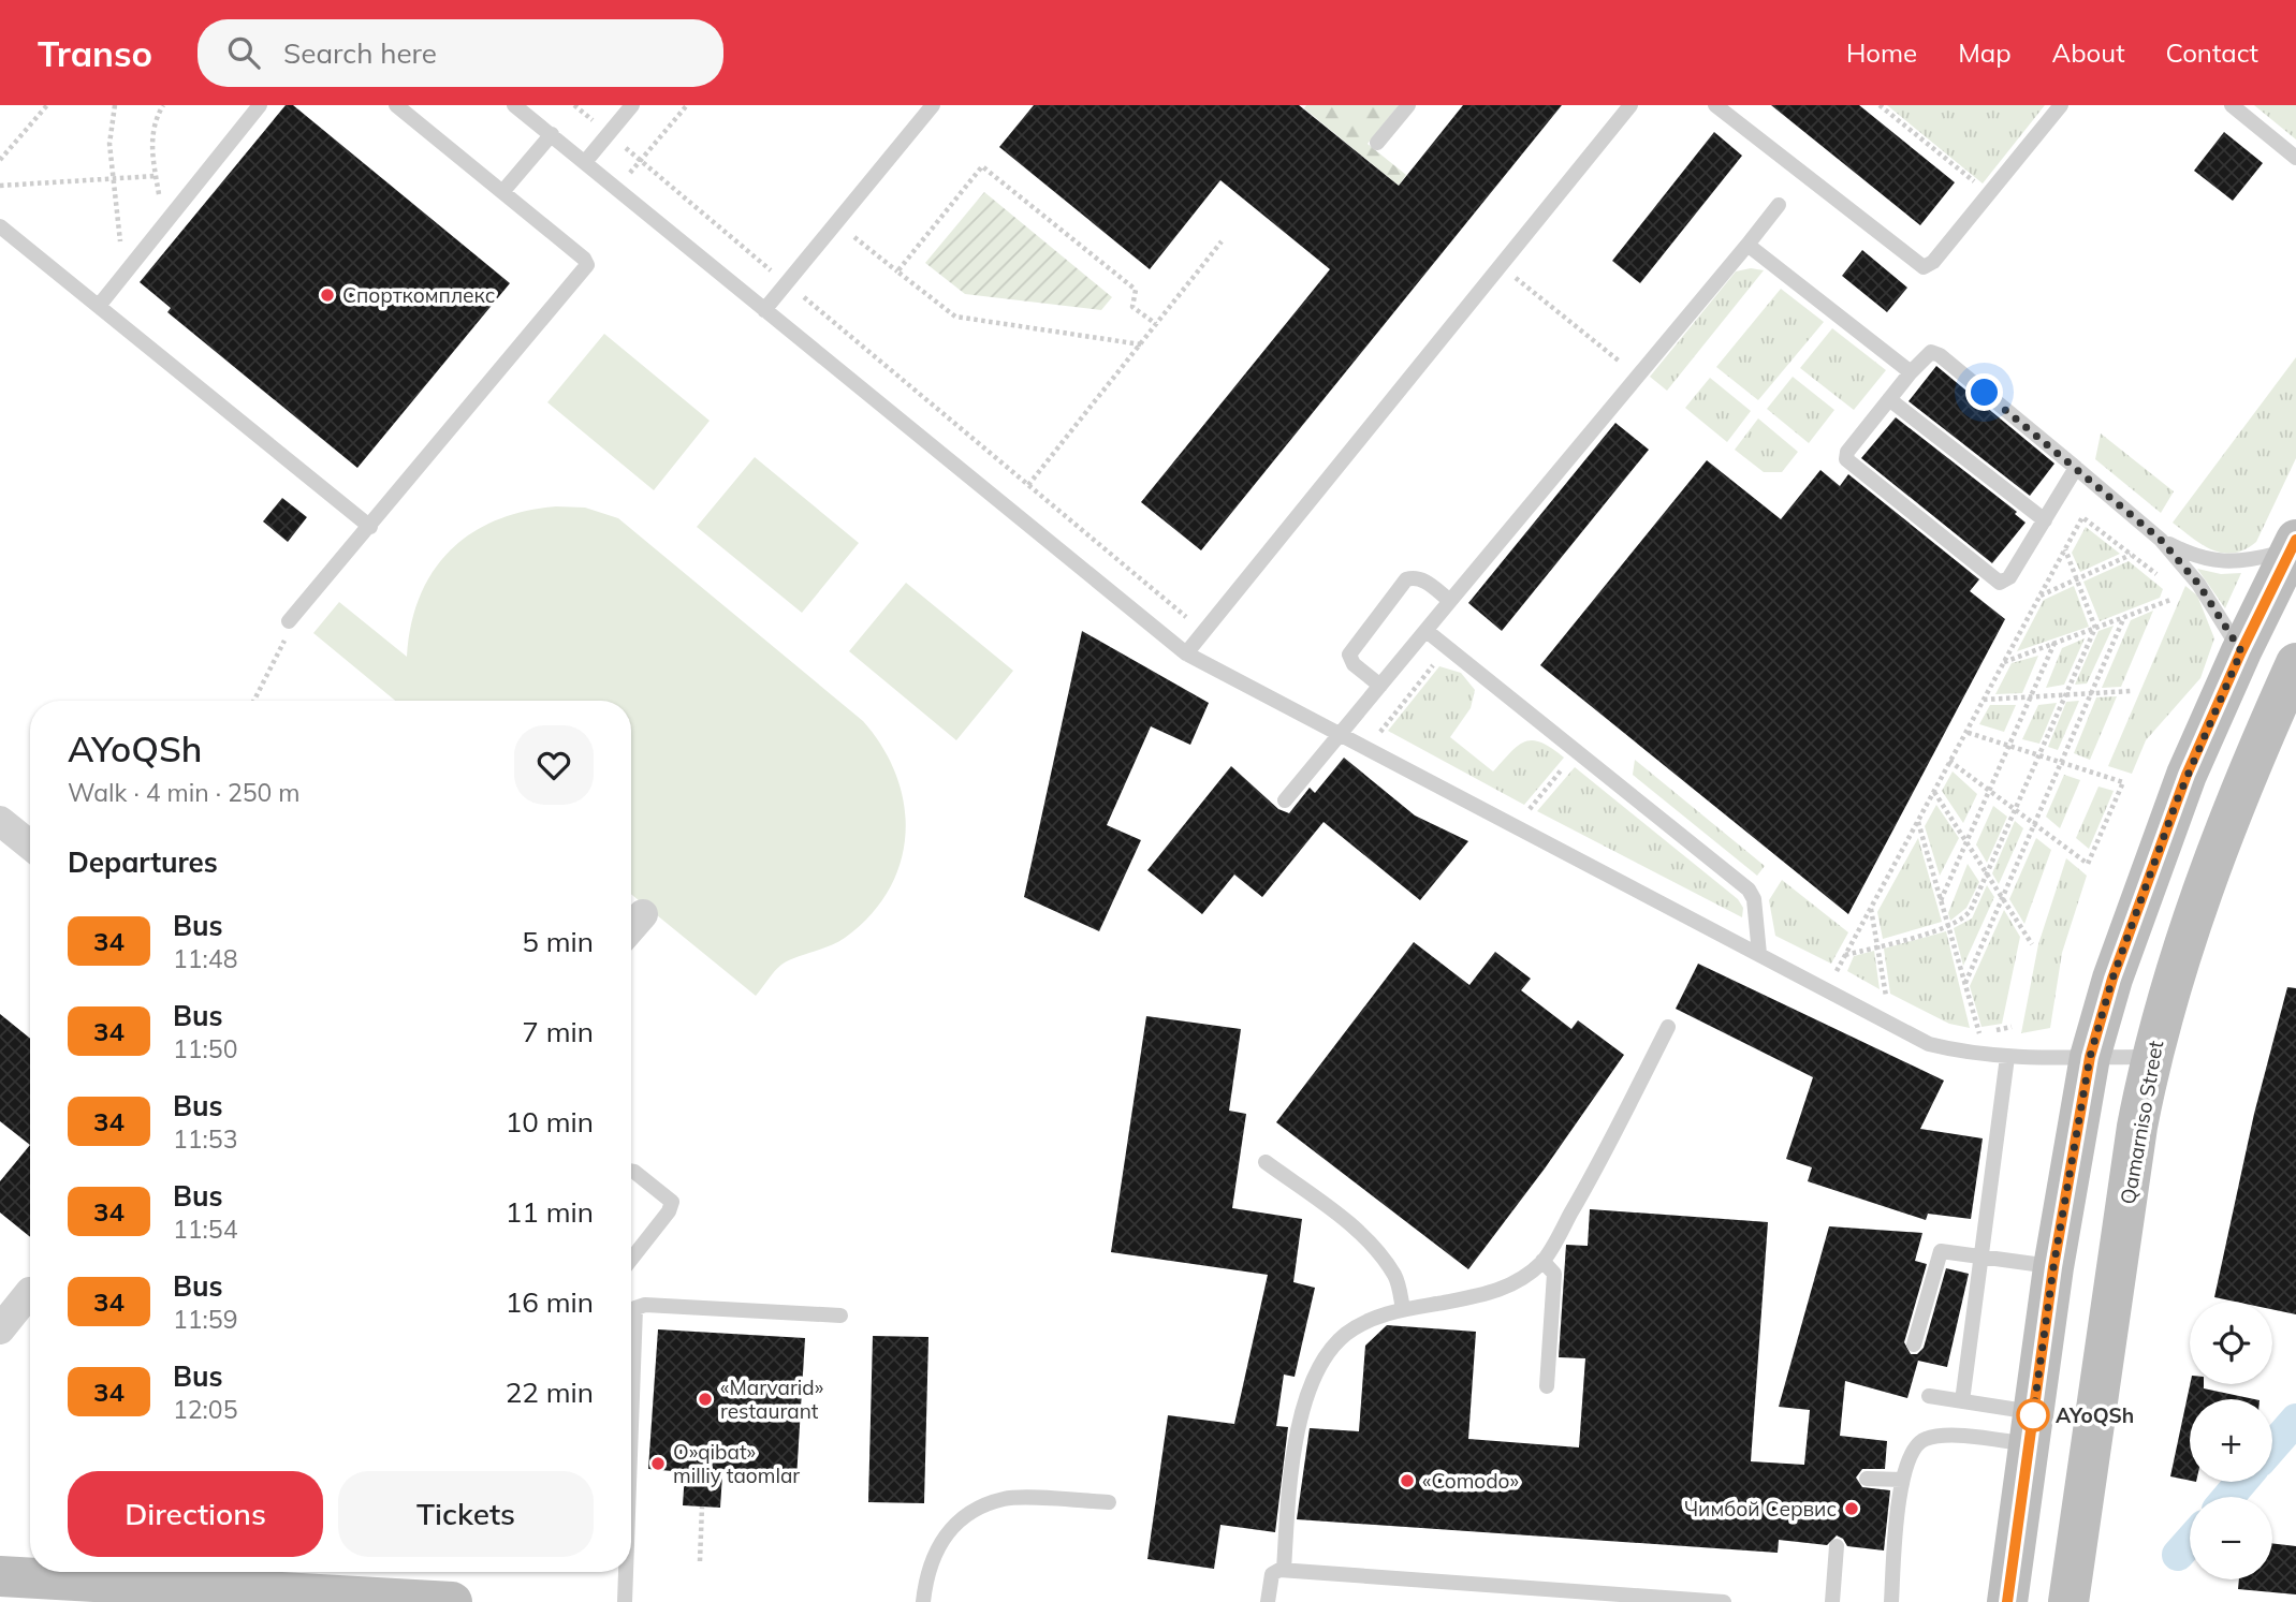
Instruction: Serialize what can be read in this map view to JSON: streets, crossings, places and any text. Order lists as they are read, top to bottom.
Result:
{
  "streets": {
    "main road": ["Qamarniso Street"]
  },
  "places": [
    "Спорткомплекс",
    "«Marvarid» restaurant",
    "AYoQSh",
    "O»qibat» milliy taomlar",
    "«Comodo»",
    "Чимбой Сервис"
  ],
  "lines": ["bus line 34"],
  "page": {
    "header": "Transo",
    "search": "Search here",
    "nav": [
      "Home",
      "Map",
      "About",
      "Contact"
    ],
    "heading": [
      ["AYoQSh", "Walk · 4 min · 250 m"],
      "Departures"
    ],
    "list": [
      {
        "mark": "34",
        "name": "Bus",
        "note": "11:48",
        "value": "5 min"
      },
      {
        "mark": "34",
        "name": "Bus",
        "note": "11:50",
        "value": "7 min"
      },
      {
        "mark": "34",
        "name": "Bus",
        "note": "11:53",
        "value": "10 min"
      },
      {
        "mark": "34",
        "name": "Bus",
        "note": "11:54",
        "value": "11 min"
      },
      {
        "mark": "34",
        "name": "Bus",
        "note": "11:59",
        "value": "16 min"
      },
      {
        "mark": "34",
        "name": "Bus",
        "note": "12:05",
        "value": "22 min"
      }
    ],
    "map_buttons": ["+", "−"],
    "buttons": ["Directions", "Tickets"]
  }
}
